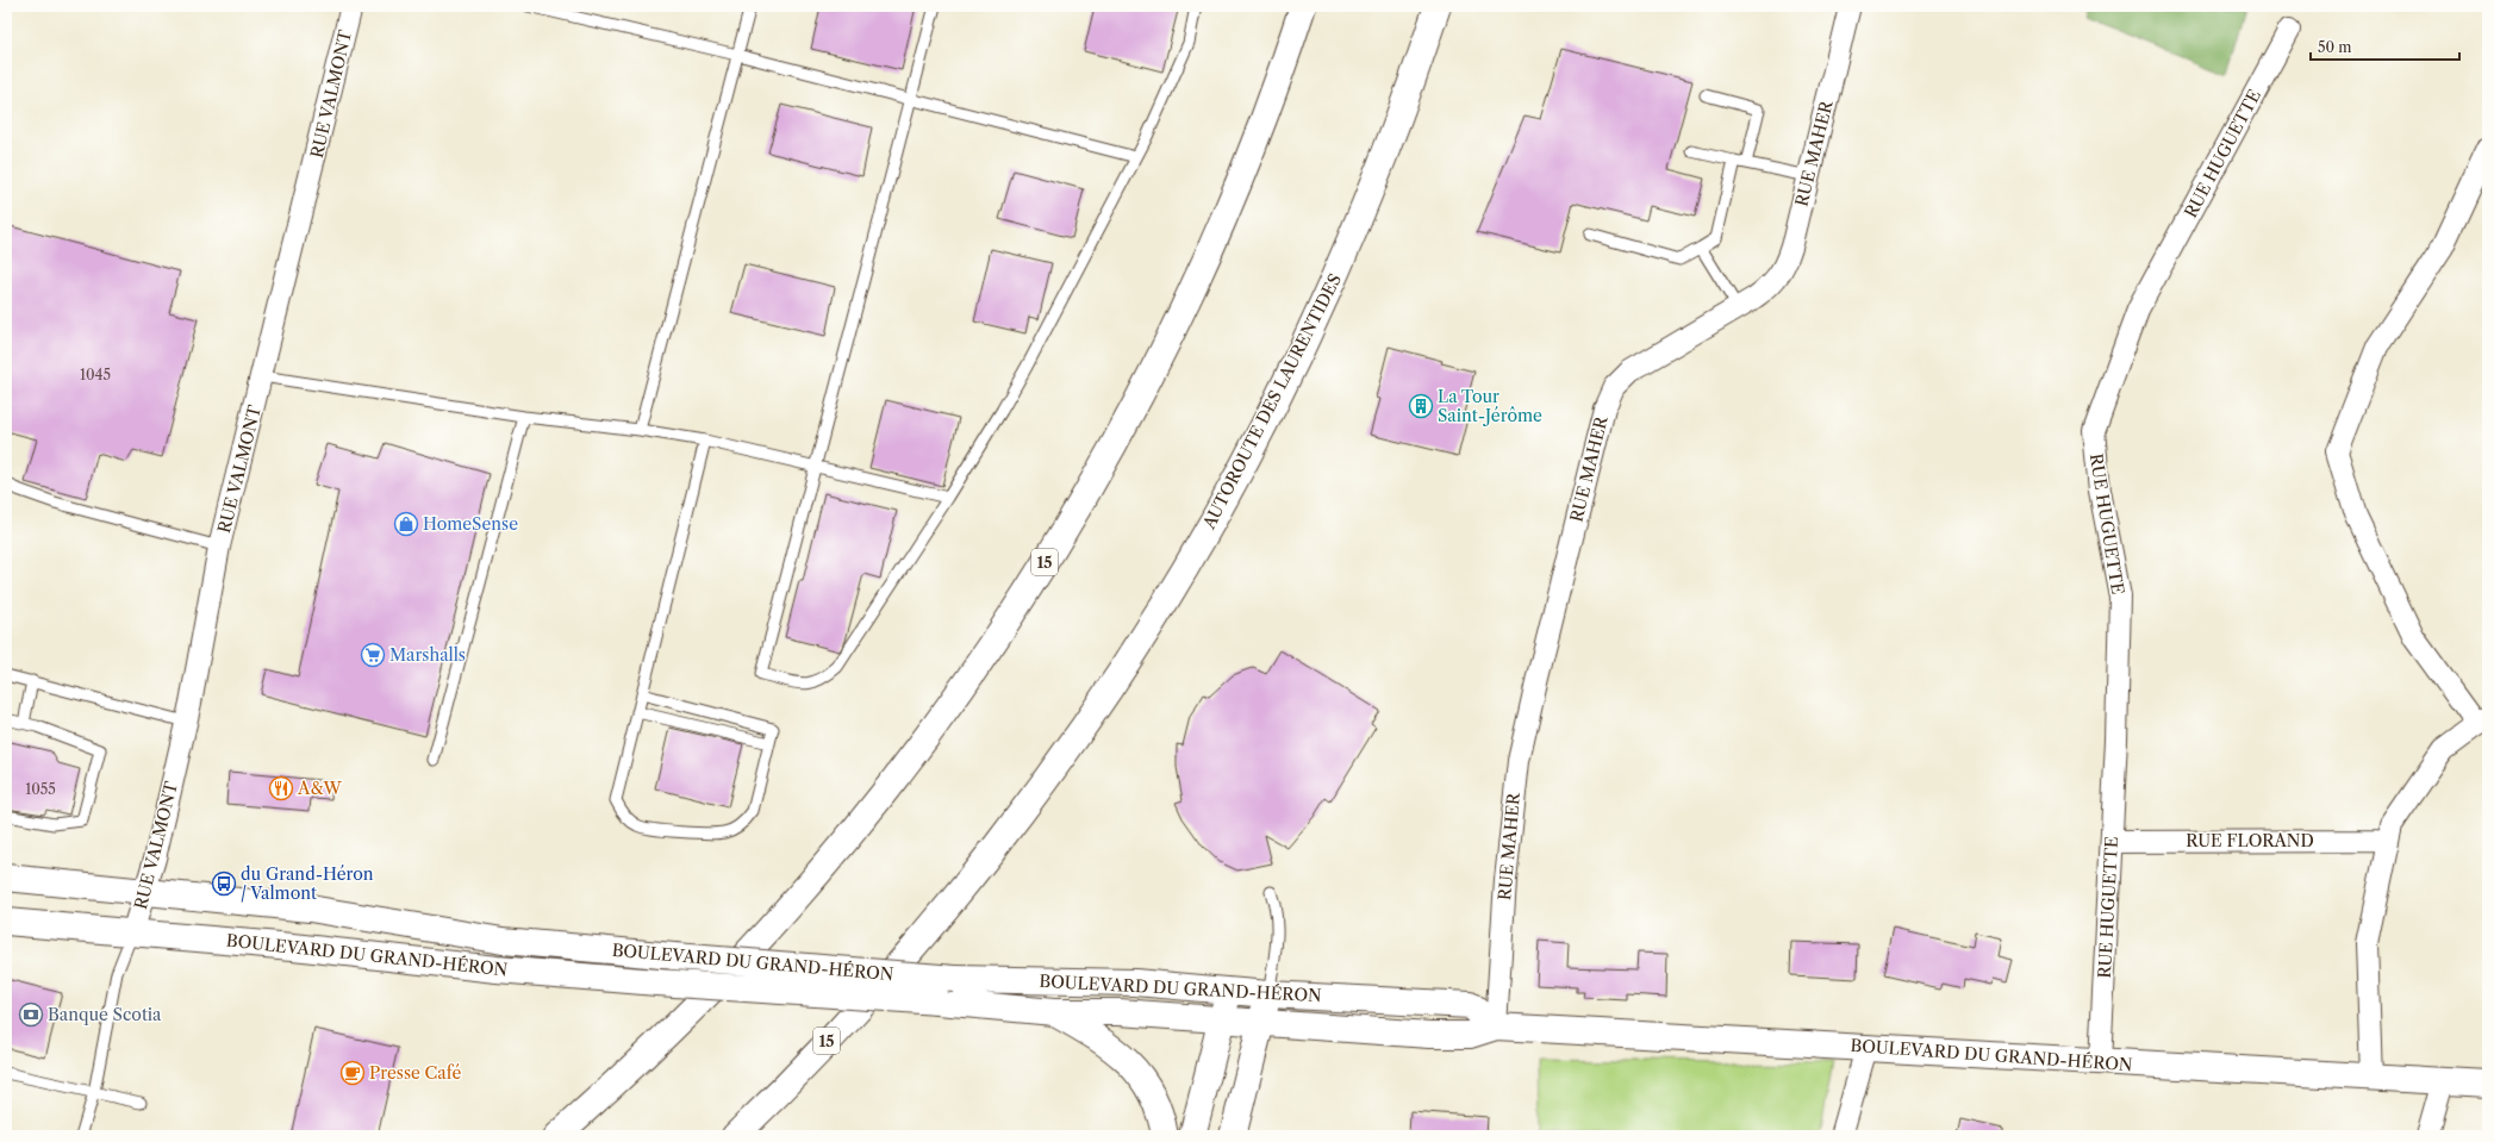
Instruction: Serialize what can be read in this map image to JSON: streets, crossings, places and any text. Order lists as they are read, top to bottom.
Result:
{
  "streets": {
    "main road": ["AUTOROUTE DES LAURENTIDES", "15", "BOULEVARD DU GRAND-HÉRON"],
    "street": [
      "RUE VALMONT",
      "RUE MAHER",
      "RUE HUGUETTE",
      "RUE FLORAND"
    ]
  },
  "crossings": [
    ["RUE VALMONT", "BOULEVARD DU GRAND-HÉRON"],
    ["RUE MAHER", "BOULEVARD DU GRAND-HÉRON"],
    ["RUE HUGUETTE", "RUE FLORAND"],
    ["RUE HUGUETTE", "BOULEVARD DU GRAND-HÉRON"]
  ],
  "places": {
    "building": ["La Tour Saint-Jérôme"],
    "shop": ["HomeSense"],
    "supermarket": ["Marshalls"],
    "restaurant": ["A&W"],
    "bus stop": ["du Grand-Héron / Valmont"],
    "bank": ["Banque Scotia"],
    "cafe": ["Presse Café"]
  },
  "house_numbers": ["1045", "1055"],
  "scale_bar": "50 m"
}
